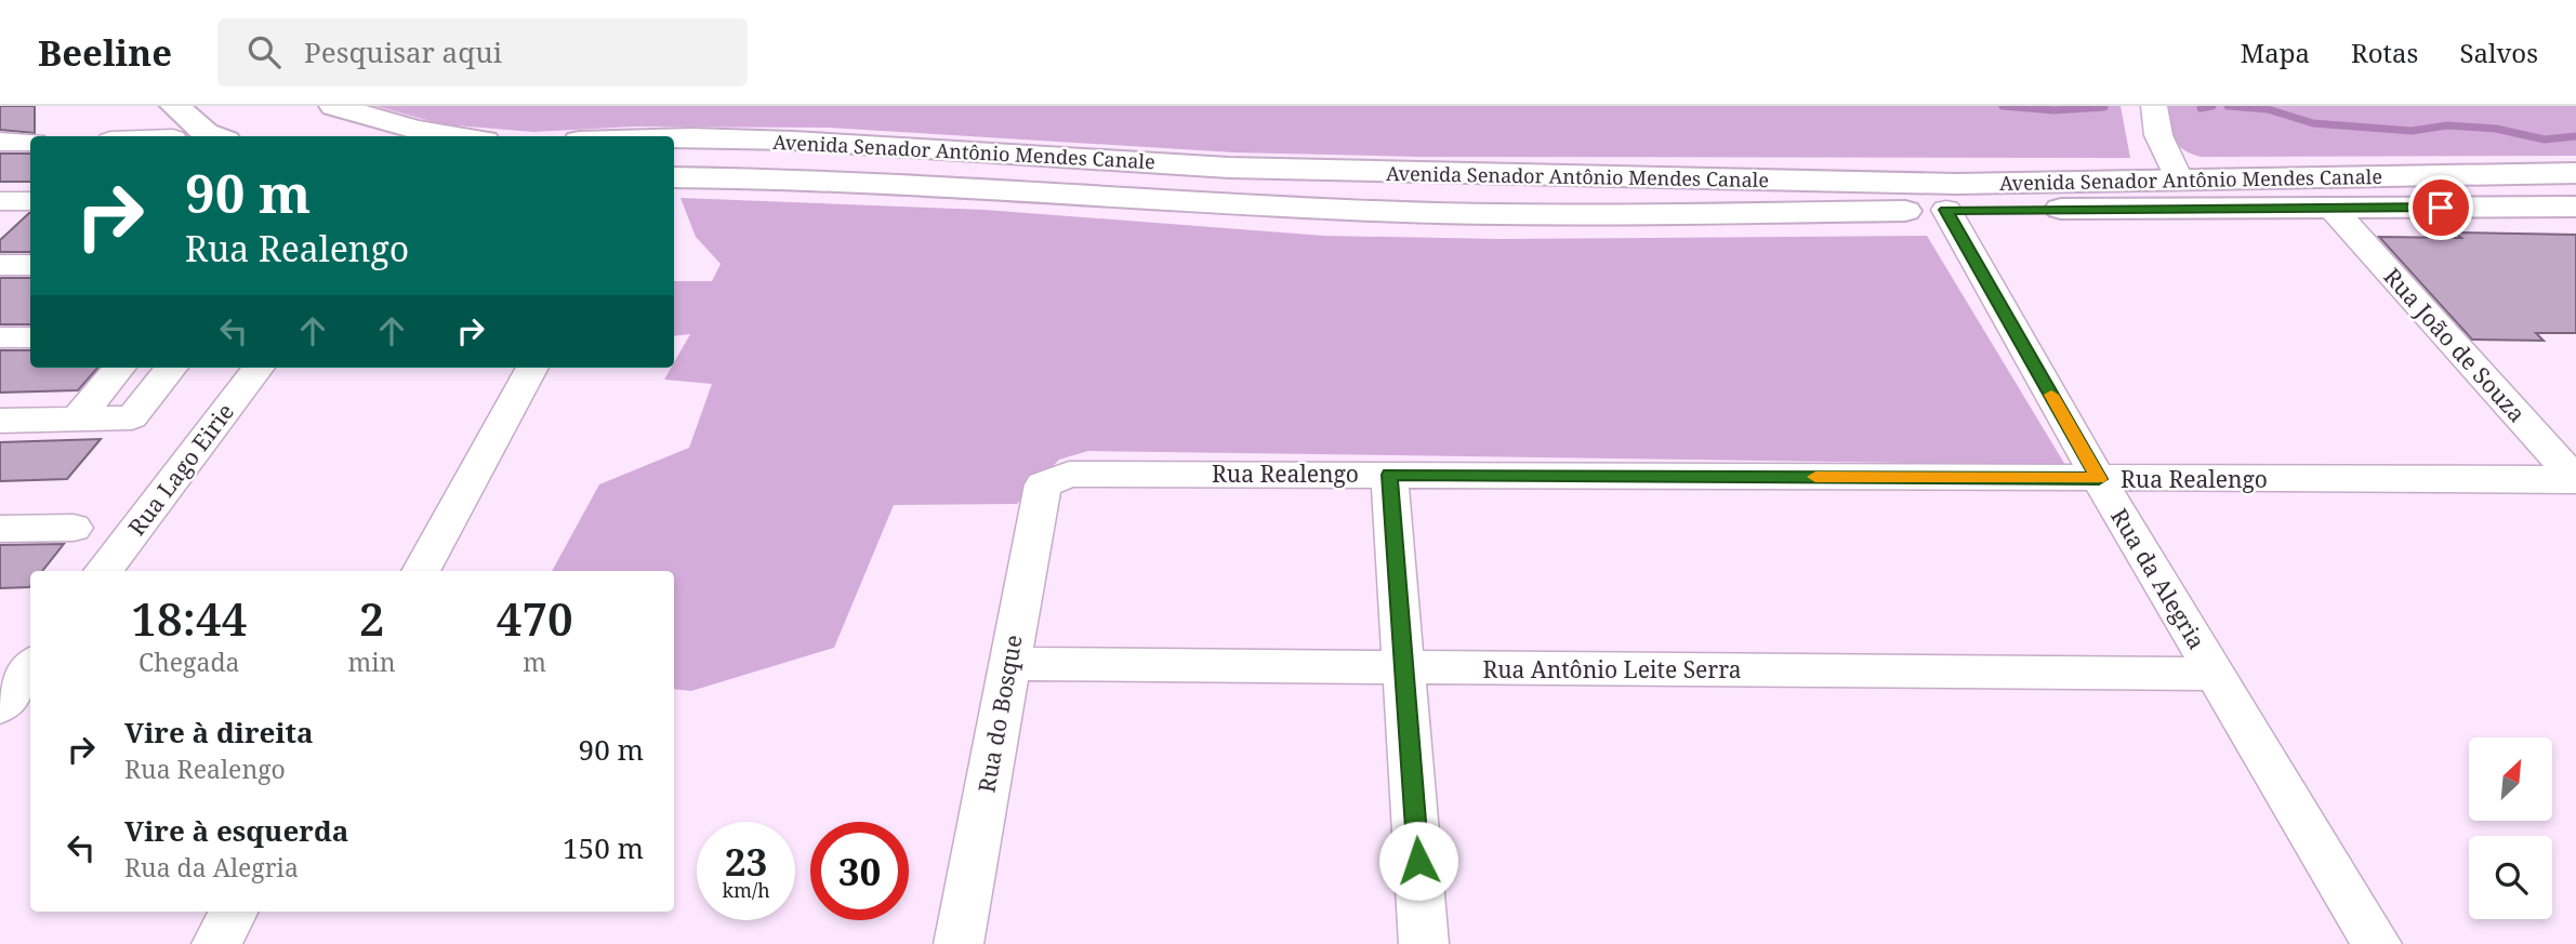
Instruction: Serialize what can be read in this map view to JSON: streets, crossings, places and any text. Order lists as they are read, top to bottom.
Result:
{
  "streets": {
    "main road": ["Avenida Senador Antônio Mendes Canale"],
    "street": [
      "Rua João de Souza",
      "Rua Lago Eirie",
      "Rua Realengo",
      "Rua da Alegria",
      "Rua Antônio Leite Serra",
      "Rua do Bosque"
    ]
  },
  "crossings": [
    ["Avenida Senador Antônio Mendes Canale", "Rua João de Souza"],
    ["Avenida Senador Antônio Mendes Canale", "Rua da Alegria"],
    ["Rua João de Souza", "Rua Realengo"],
    ["Rua Realengo", "Rua da Alegria"],
    ["Rua Realengo", "Rua do Bosque"],
    ["Rua da Alegria", "Rua Antônio Leite Serra"],
    ["Rua Antônio Leite Serra", "Rua do Bosque"]
  ],
  "north": "top right",
  "page": {
    "header": "Beeline",
    "search": "Pesquisar aqui",
    "nav": ["Mapa", "Rotas", "Salvos"],
    "turn": ["90 m", "Rua Realengo"],
    "eta": [
      "18:44",
      "Chegada",
      "2",
      "min",
      "470",
      "m"
    ],
    "list": [
      {
        "name": "Vire à direita",
        "note": "Rua Realengo",
        "value": "90 m"
      },
      {
        "name": "Vire à esquerda",
        "note": "Rua da Alegria",
        "value": "150 m"
      }
    ],
    "speed": "23 km/h",
    "limit": "30"
  }
}
